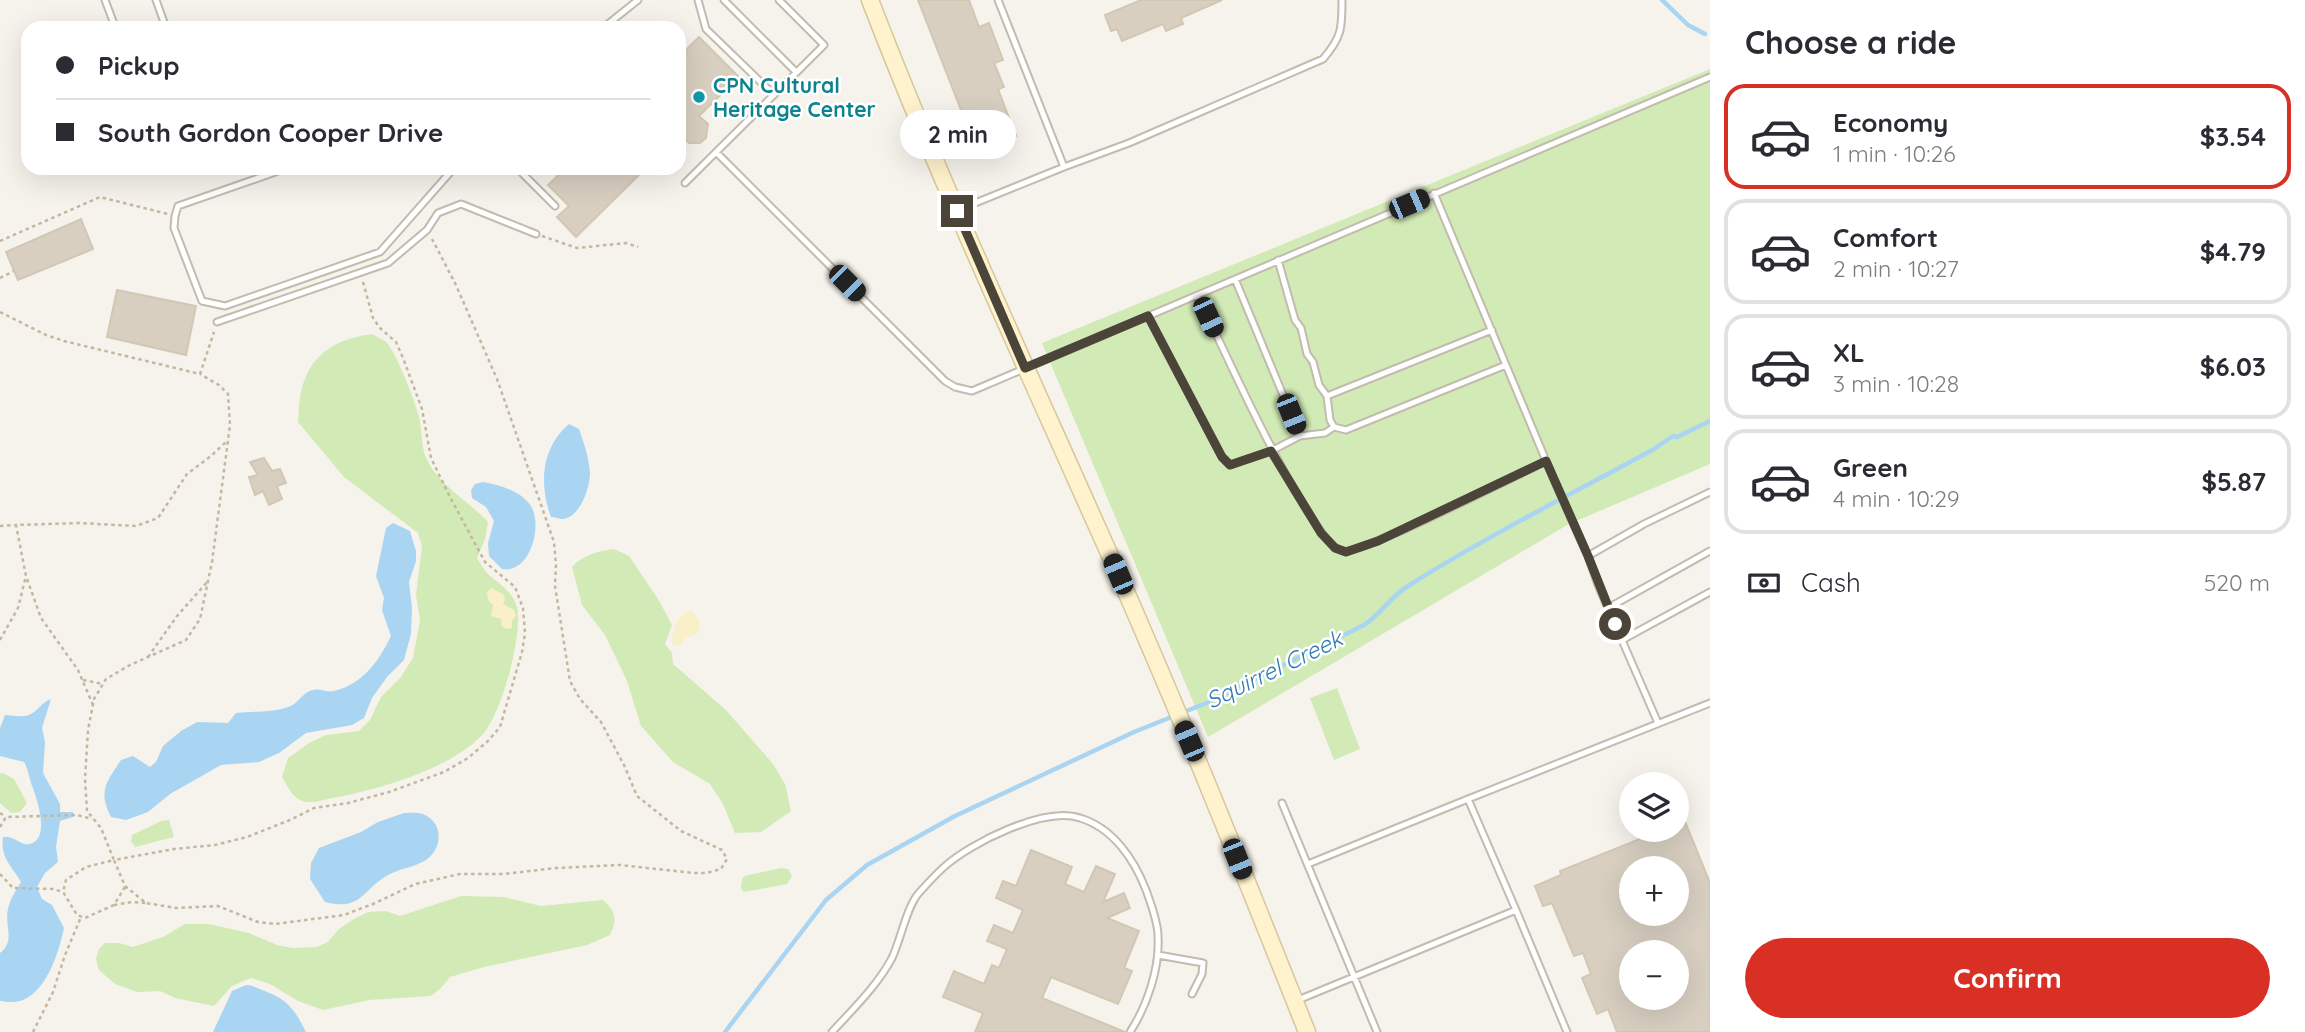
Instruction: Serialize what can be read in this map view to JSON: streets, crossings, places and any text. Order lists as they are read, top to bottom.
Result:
{
  "water": ["Squirrel Creek"],
  "places": ["CPN Cultural Heritage Center"],
  "page": {
    "heading": "Choose a ride",
    "banner": ["Pickup", "South Gordon Cooper Drive"],
    "list": [
      {
        "name": "Economy",
        "note": "1 min · 10:26",
        "value": "$3.54"
      },
      {
        "name": "Comfort",
        "note": "2 min · 10:27",
        "value": "$4.79"
      },
      {
        "name": "XL",
        "note": "3 min · 10:28",
        "value": "$6.03"
      },
      {
        "name": "Green",
        "note": "4 min · 10:29",
        "value": "$5.87"
      }
    ],
    "bubble": "2 min",
    "pay": ["Cash", "520 m"],
    "map_buttons": ["+", "−"],
    "buttons": "Confirm"
  }
}
